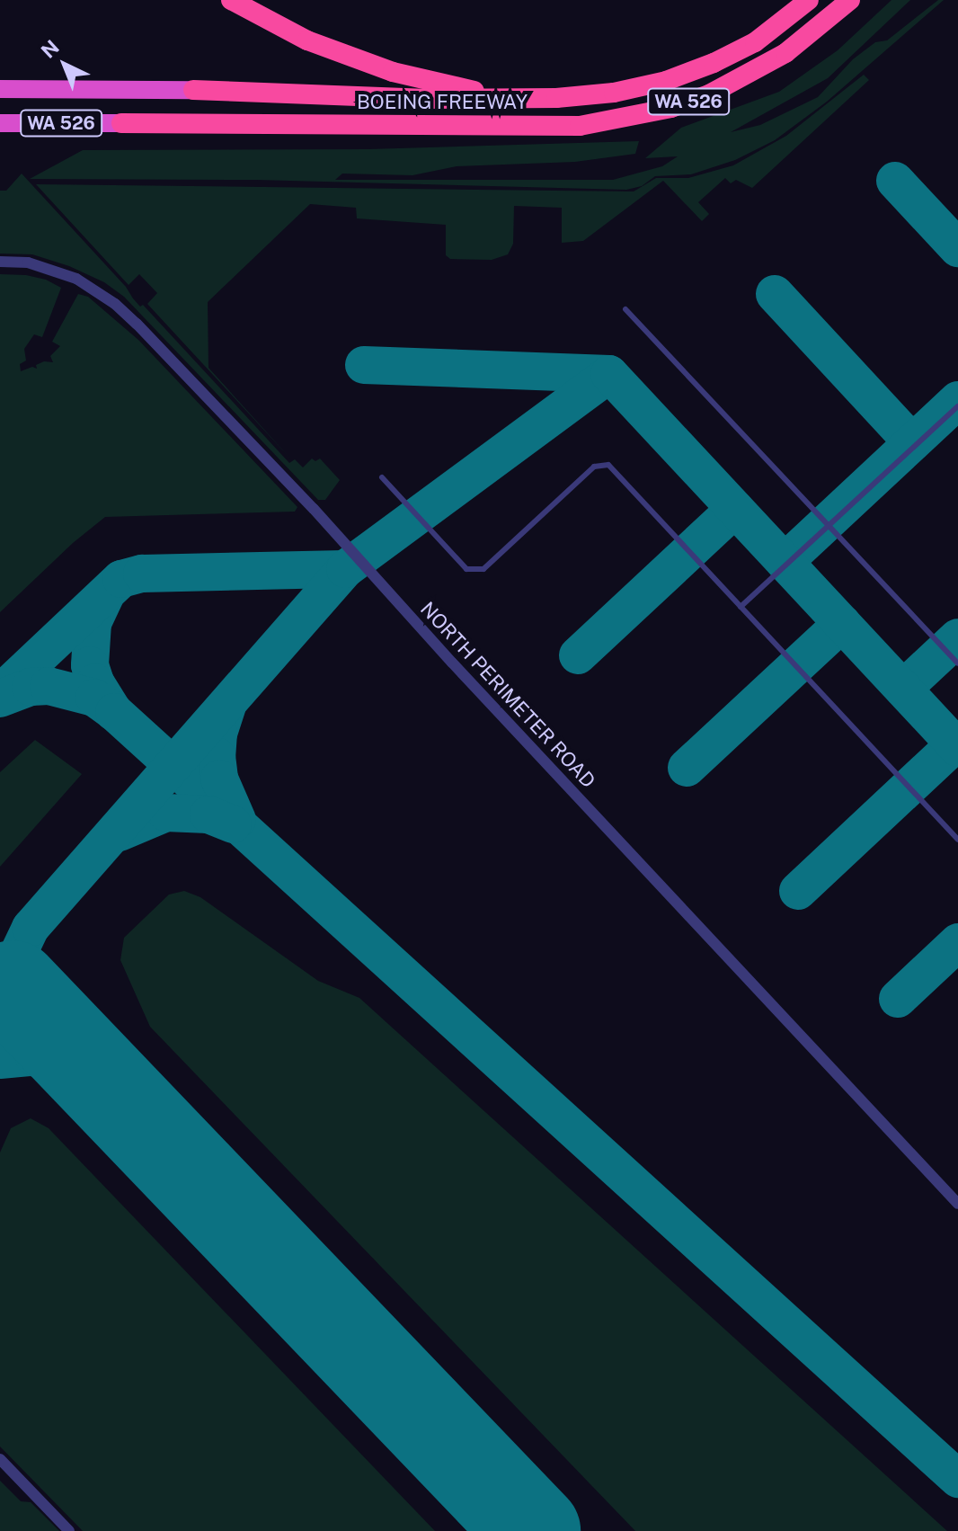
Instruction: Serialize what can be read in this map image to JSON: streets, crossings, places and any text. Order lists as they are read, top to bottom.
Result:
{
  "streets": {
    "highway": ["WA 526", "BOEING FREEWAY"],
    "street": ["NORTH PERIMETER ROAD"]
  },
  "north": "top left"
}
